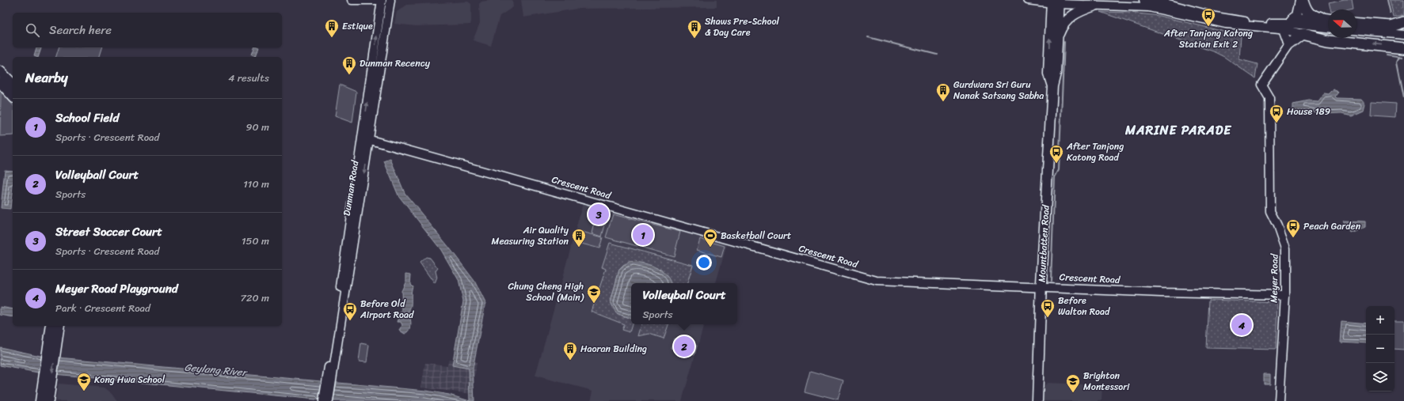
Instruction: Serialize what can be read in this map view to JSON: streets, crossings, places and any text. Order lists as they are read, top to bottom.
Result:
{
  "streets": {
    "main road": ["Mountbatten Road"],
    "street": ["Crescent Road", "Dunman Road", "Meyer Road"]
  },
  "crossings": [
    ["Crescent Road", "Dunman Road"],
    ["Crescent Road", "Mountbatten Road"],
    ["Crescent Road", "Meyer Road"]
  ],
  "districts": ["MARINE PARADE"],
  "water": ["Geylang River"],
  "places": {
    "bus stop": [
      "After Tanjong Katong Station Exit 2",
      "House 189",
      "After Tanjong Katong Road",
      "Peach Garden",
      "Before Walton Road",
      "Before Old Airport Road"
    ],
    "building": [
      "Estique",
      "Shaws Pre-School & Day Care",
      "Dunman Recency",
      "Gurdwara Sri Guru Nanak Satsang Sabha",
      "Air Quality Measuring Station",
      "Haoran Building"
    ],
    "sports": ["Basketball Court"],
    "school or university": ["Chung Cheng High School (Main)", "Kong Hwa School", "Brighton Montessori"]
  },
  "north": "left",
  "page": {
    "search": "Search here",
    "heading": ["Nearby", "4 results"],
    "list": [
      {
        "mark": "1",
        "name": "School Field",
        "note": "Sports · Crescent Road",
        "value": "90 m"
      },
      {
        "mark": "2",
        "name": "Volleyball Court",
        "note": "Sports",
        "value": "110 m"
      },
      {
        "mark": "3",
        "name": "Street Soccer Court",
        "note": "Sports · Crescent Road",
        "value": "150 m"
      },
      {
        "mark": "4",
        "name": "Meyer Road Playground",
        "note": "Park · Crescent Road",
        "value": "720 m"
      }
    ],
    "pins": [
      "3",
      "1",
      "4",
      "2"
    ],
    "popup": ["Volleyball Court", "Sports"],
    "map_buttons": ["+", "−"]
  }
}
